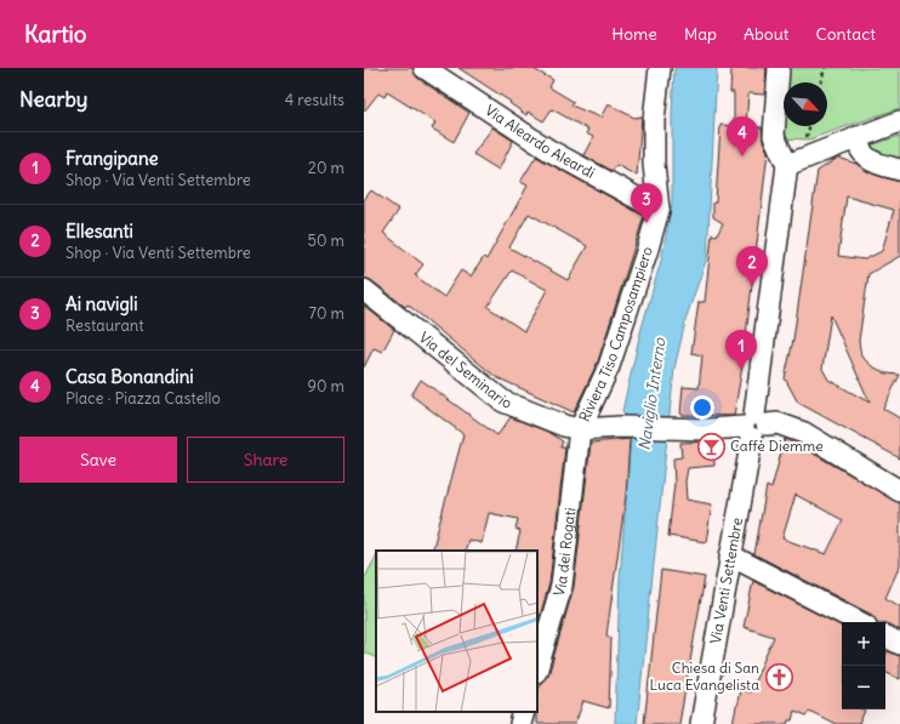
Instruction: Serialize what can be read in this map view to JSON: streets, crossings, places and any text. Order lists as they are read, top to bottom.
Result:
{
  "streets": {
    "street": [
      "Via Aleardo Aleardi",
      "Riviera Tiso Camposampiero",
      "Via del Seminario",
      "Via dei Rogati",
      "Via Venti Settembre"
    ]
  },
  "crossings": [
    ["Via Aleardo Aleardi", "Riviera Tiso Camposampiero"],
    ["Riviera Tiso Camposampiero", "Via del Seminario"],
    ["Riviera Tiso Camposampiero", "Via dei Rogati"],
    ["Via del Seminario", "Via dei Rogati"],
    ["Via del Seminario", "Via Venti Settembre"]
  ],
  "water": ["Naviglio Interno"],
  "places": {
    "bar": ["Caffè Diemme"],
    "church": ["Chiesa di San Luca Evangelista"]
  },
  "north": "bottom right",
  "page": {
    "header": "Kartio",
    "nav": [
      "Home",
      "Map",
      "About",
      "Contact"
    ],
    "heading": ["Nearby", "4 results"],
    "pins": [
      "4",
      "3",
      "2",
      "1"
    ],
    "list": [
      {
        "mark": "1",
        "name": "Frangipane",
        "note": "Shop · Via Venti Settembre",
        "value": "20 m"
      },
      {
        "mark": "2",
        "name": "Ellesanti",
        "note": "Shop · Via Venti Settembre",
        "value": "50 m"
      },
      {
        "mark": "3",
        "name": "Ai navigli",
        "note": "Restaurant",
        "value": "70 m"
      },
      {
        "mark": "4",
        "name": "Casa Bonandini",
        "note": "Place · Piazza Castello",
        "value": "90 m"
      }
    ],
    "buttons": ["Save", "Share"],
    "map_buttons": ["+", "−"]
  }
}
